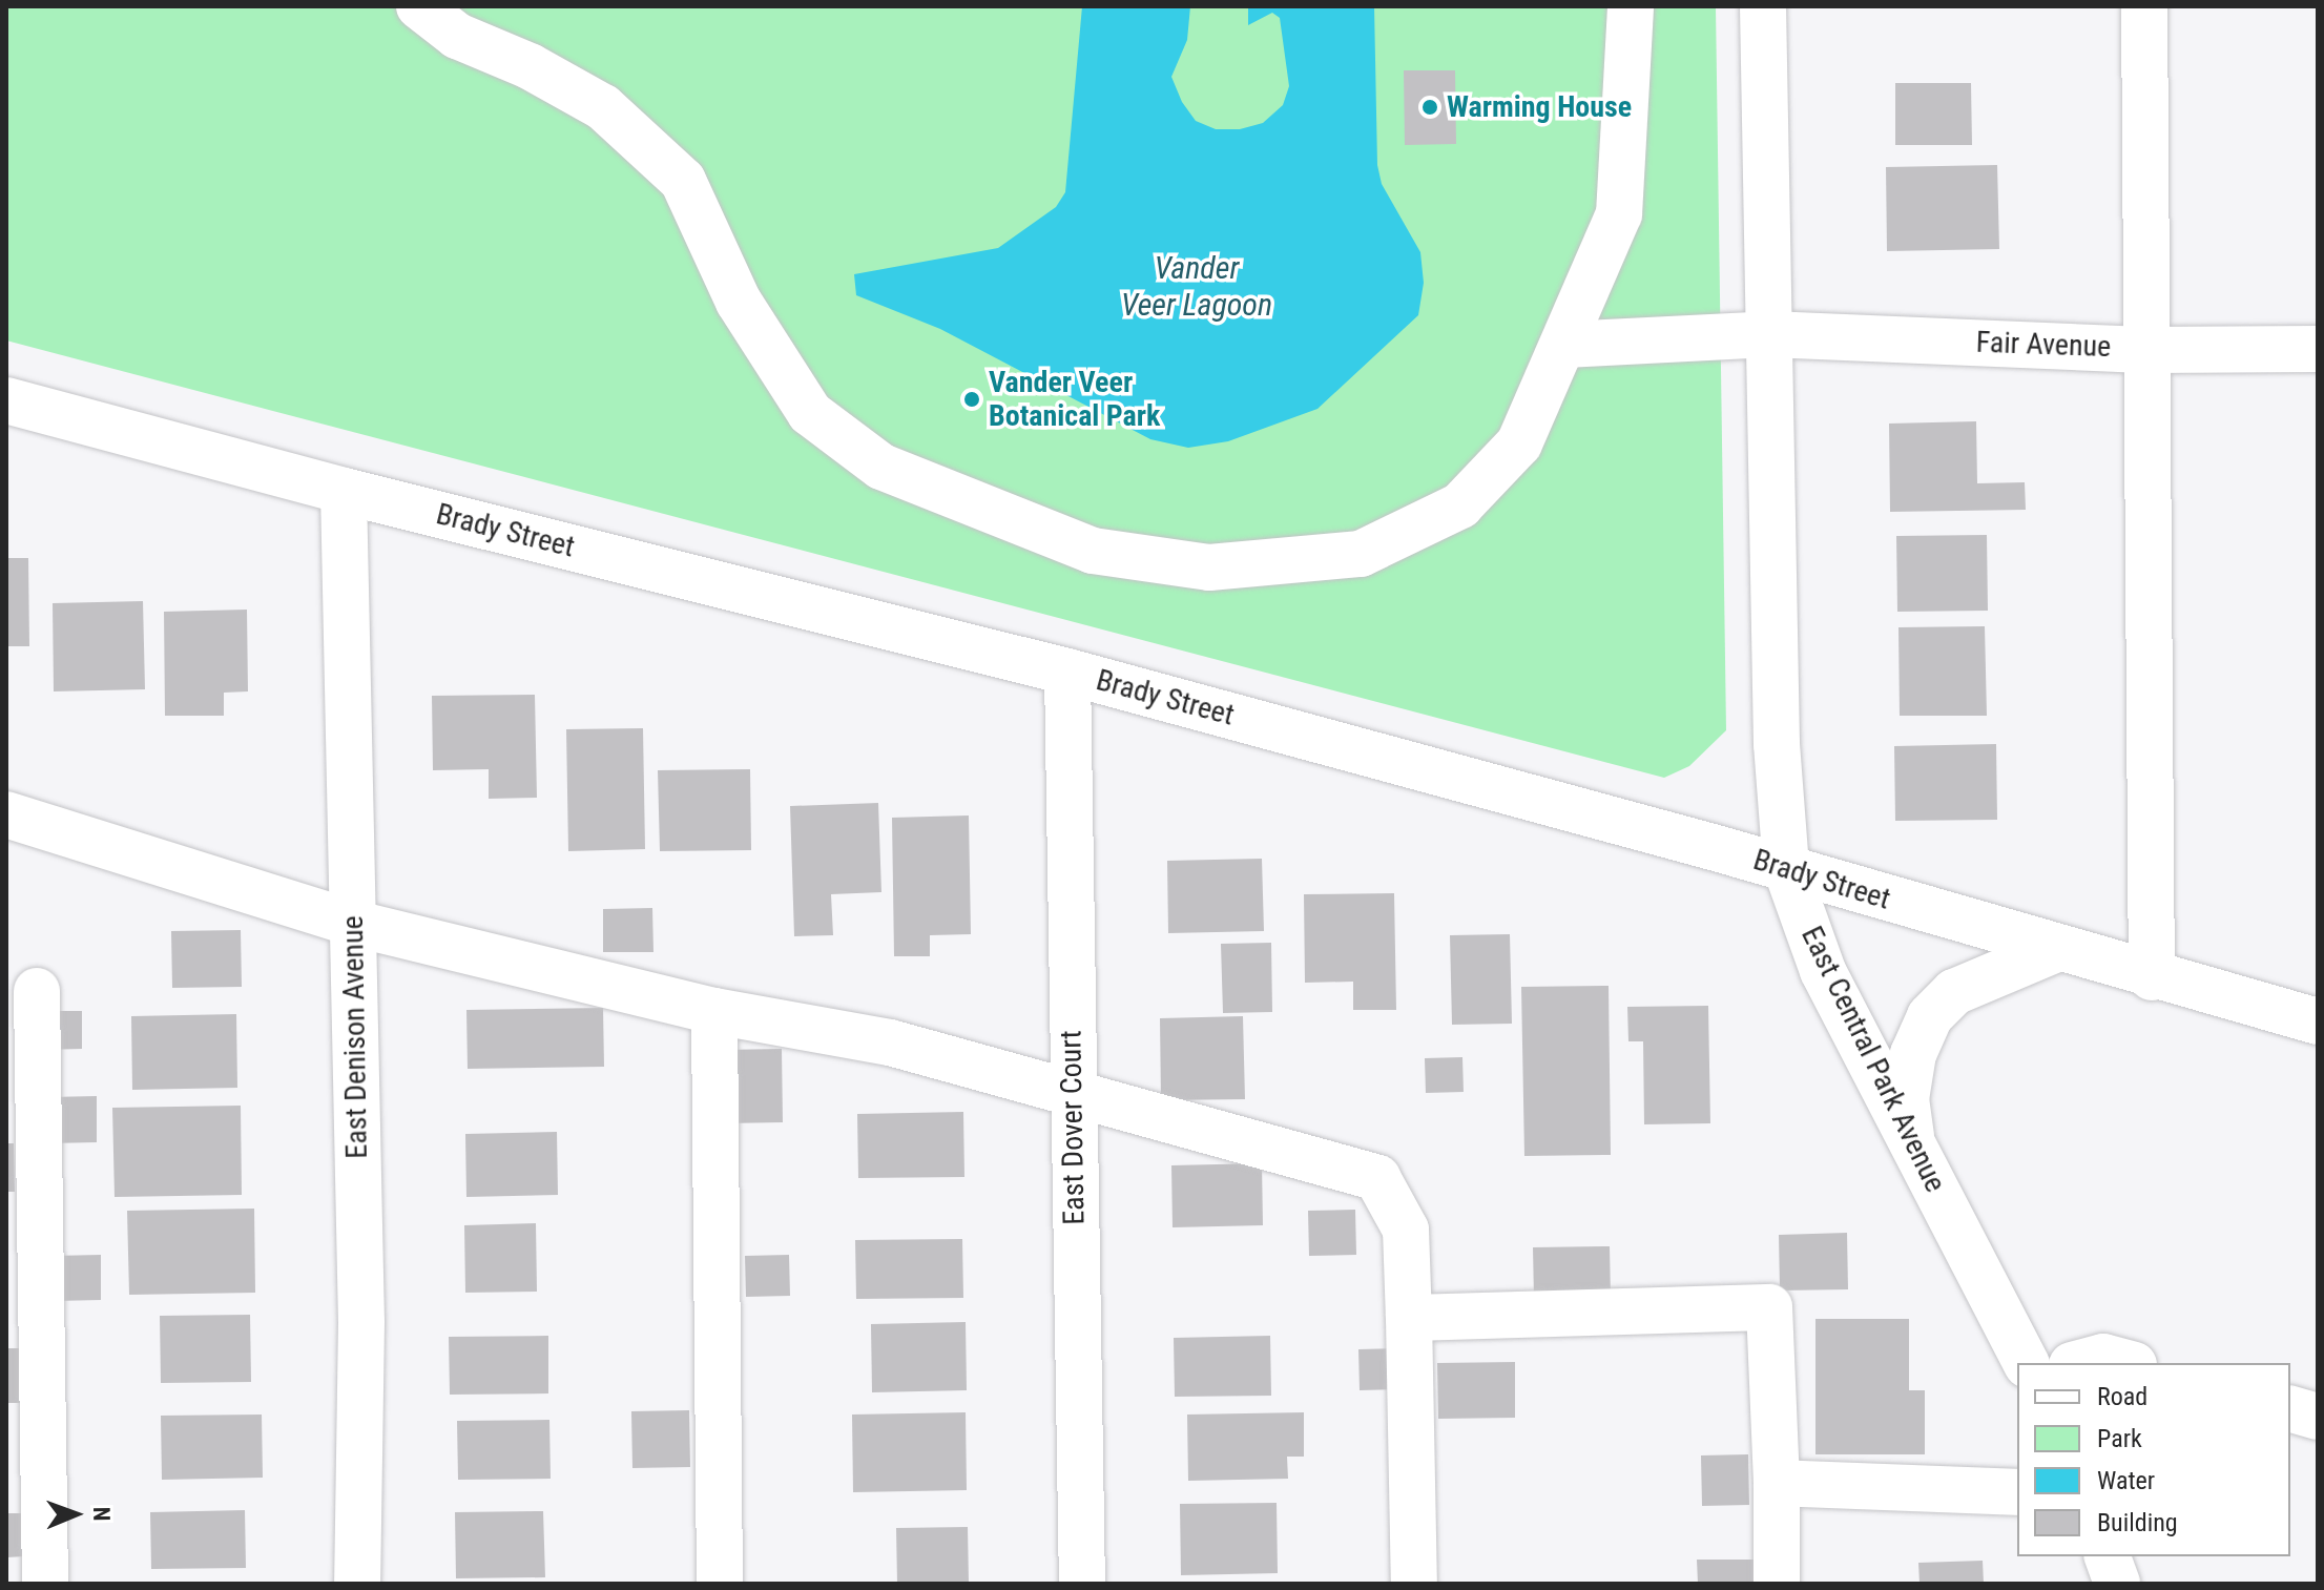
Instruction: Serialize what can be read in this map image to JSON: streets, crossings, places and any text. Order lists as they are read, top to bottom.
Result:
{
  "streets": {
    "main road": [
      "Fair Avenue",
      "Brady Street",
      "East Denison Avenue",
      "East Central Park Avenue",
      "East Dover Court"
    ]
  },
  "crossings": [
    ["Fair Avenue", "East Central Park Avenue"],
    ["Brady Street", "East Denison Avenue"],
    ["Brady Street", "East Central Park Avenue"],
    ["Brady Street", "East Dover Court"]
  ],
  "water": ["Vander Veer Lagoon"],
  "places": ["Warming House", "Vander Veer Botanical Park"],
  "legend": [
    "Road",
    "Park",
    "Water",
    "Building"
  ],
  "north": "right"
}
